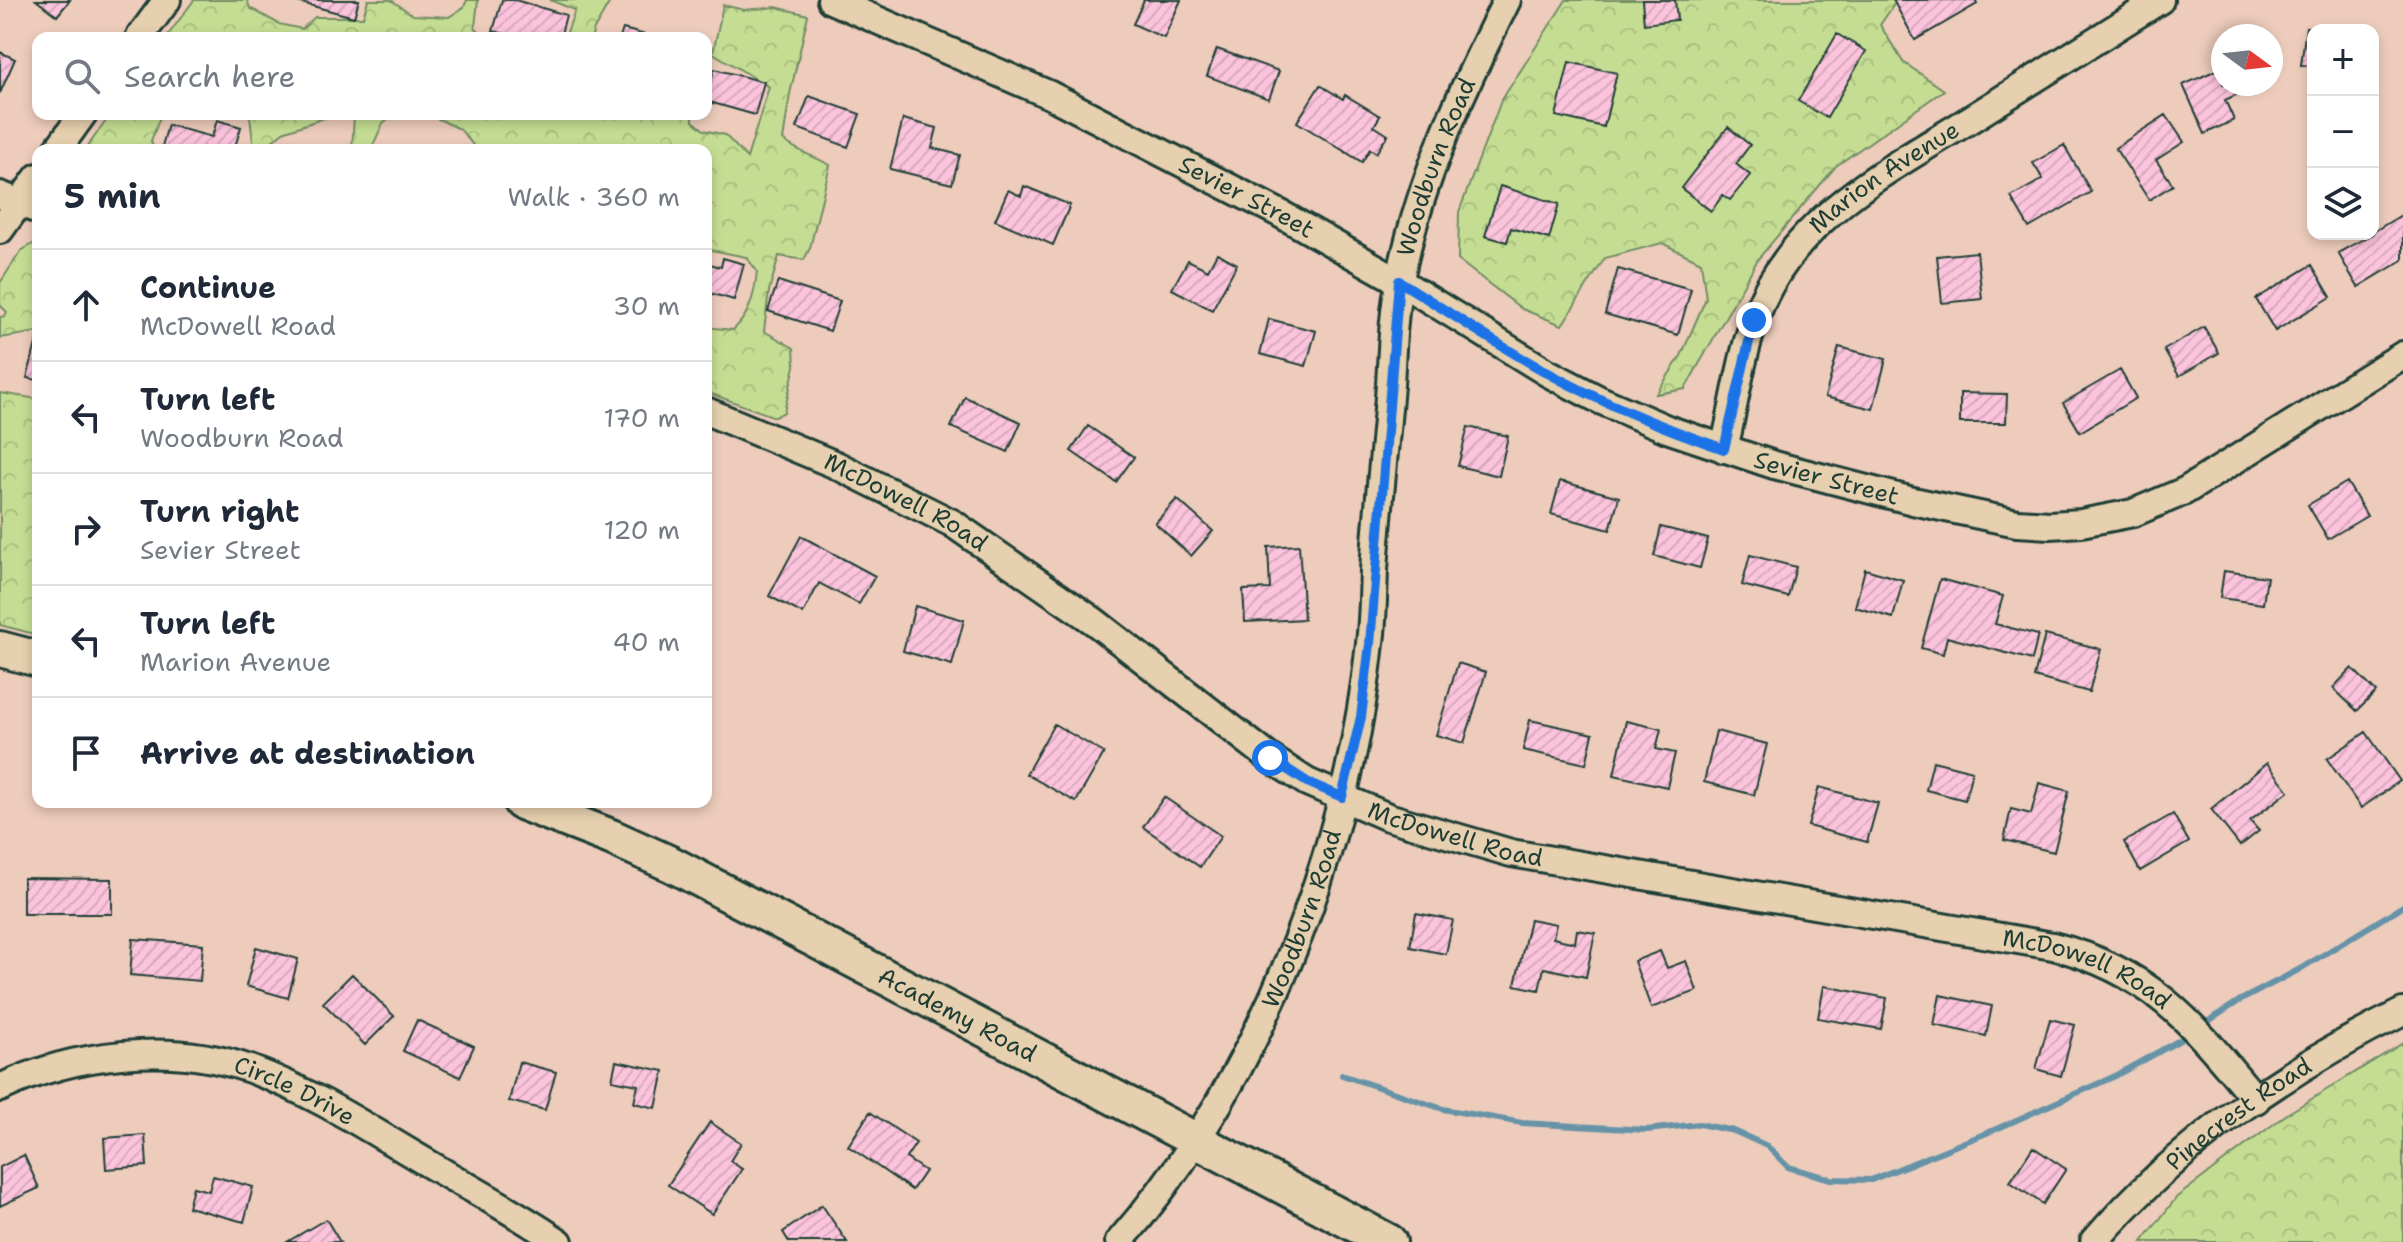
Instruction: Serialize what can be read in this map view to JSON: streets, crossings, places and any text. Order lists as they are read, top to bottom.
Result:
{
  "streets": {
    "main road": ["Academy Road"],
    "street": [
      "Woodburn Road",
      "Marion Avenue",
      "Sevier Street",
      "McDowell Road",
      "Circle Drive",
      "Pinecrest Road"
    ]
  },
  "crossings": [
    ["Woodburn Road", "Sevier Street"],
    ["Woodburn Road", "McDowell Road"],
    ["Woodburn Road", "Academy Road"],
    ["Marion Avenue", "Sevier Street"],
    ["McDowell Road", "Pinecrest Road"]
  ],
  "north": "right",
  "page": {
    "map_buttons": ["+", "−"],
    "search": "Search here",
    "heading": ["5 min", "Walk · 360 m"],
    "list": [
      ["Continue", "McDowell Road", "30 m"],
      ["Turn left", "Woodburn Road", "170 m"],
      ["Turn right", "Sevier Street", "120 m"],
      ["Turn left", "Marion Avenue", "40 m"],
      "Arrive at destination"
    ]
  }
}
